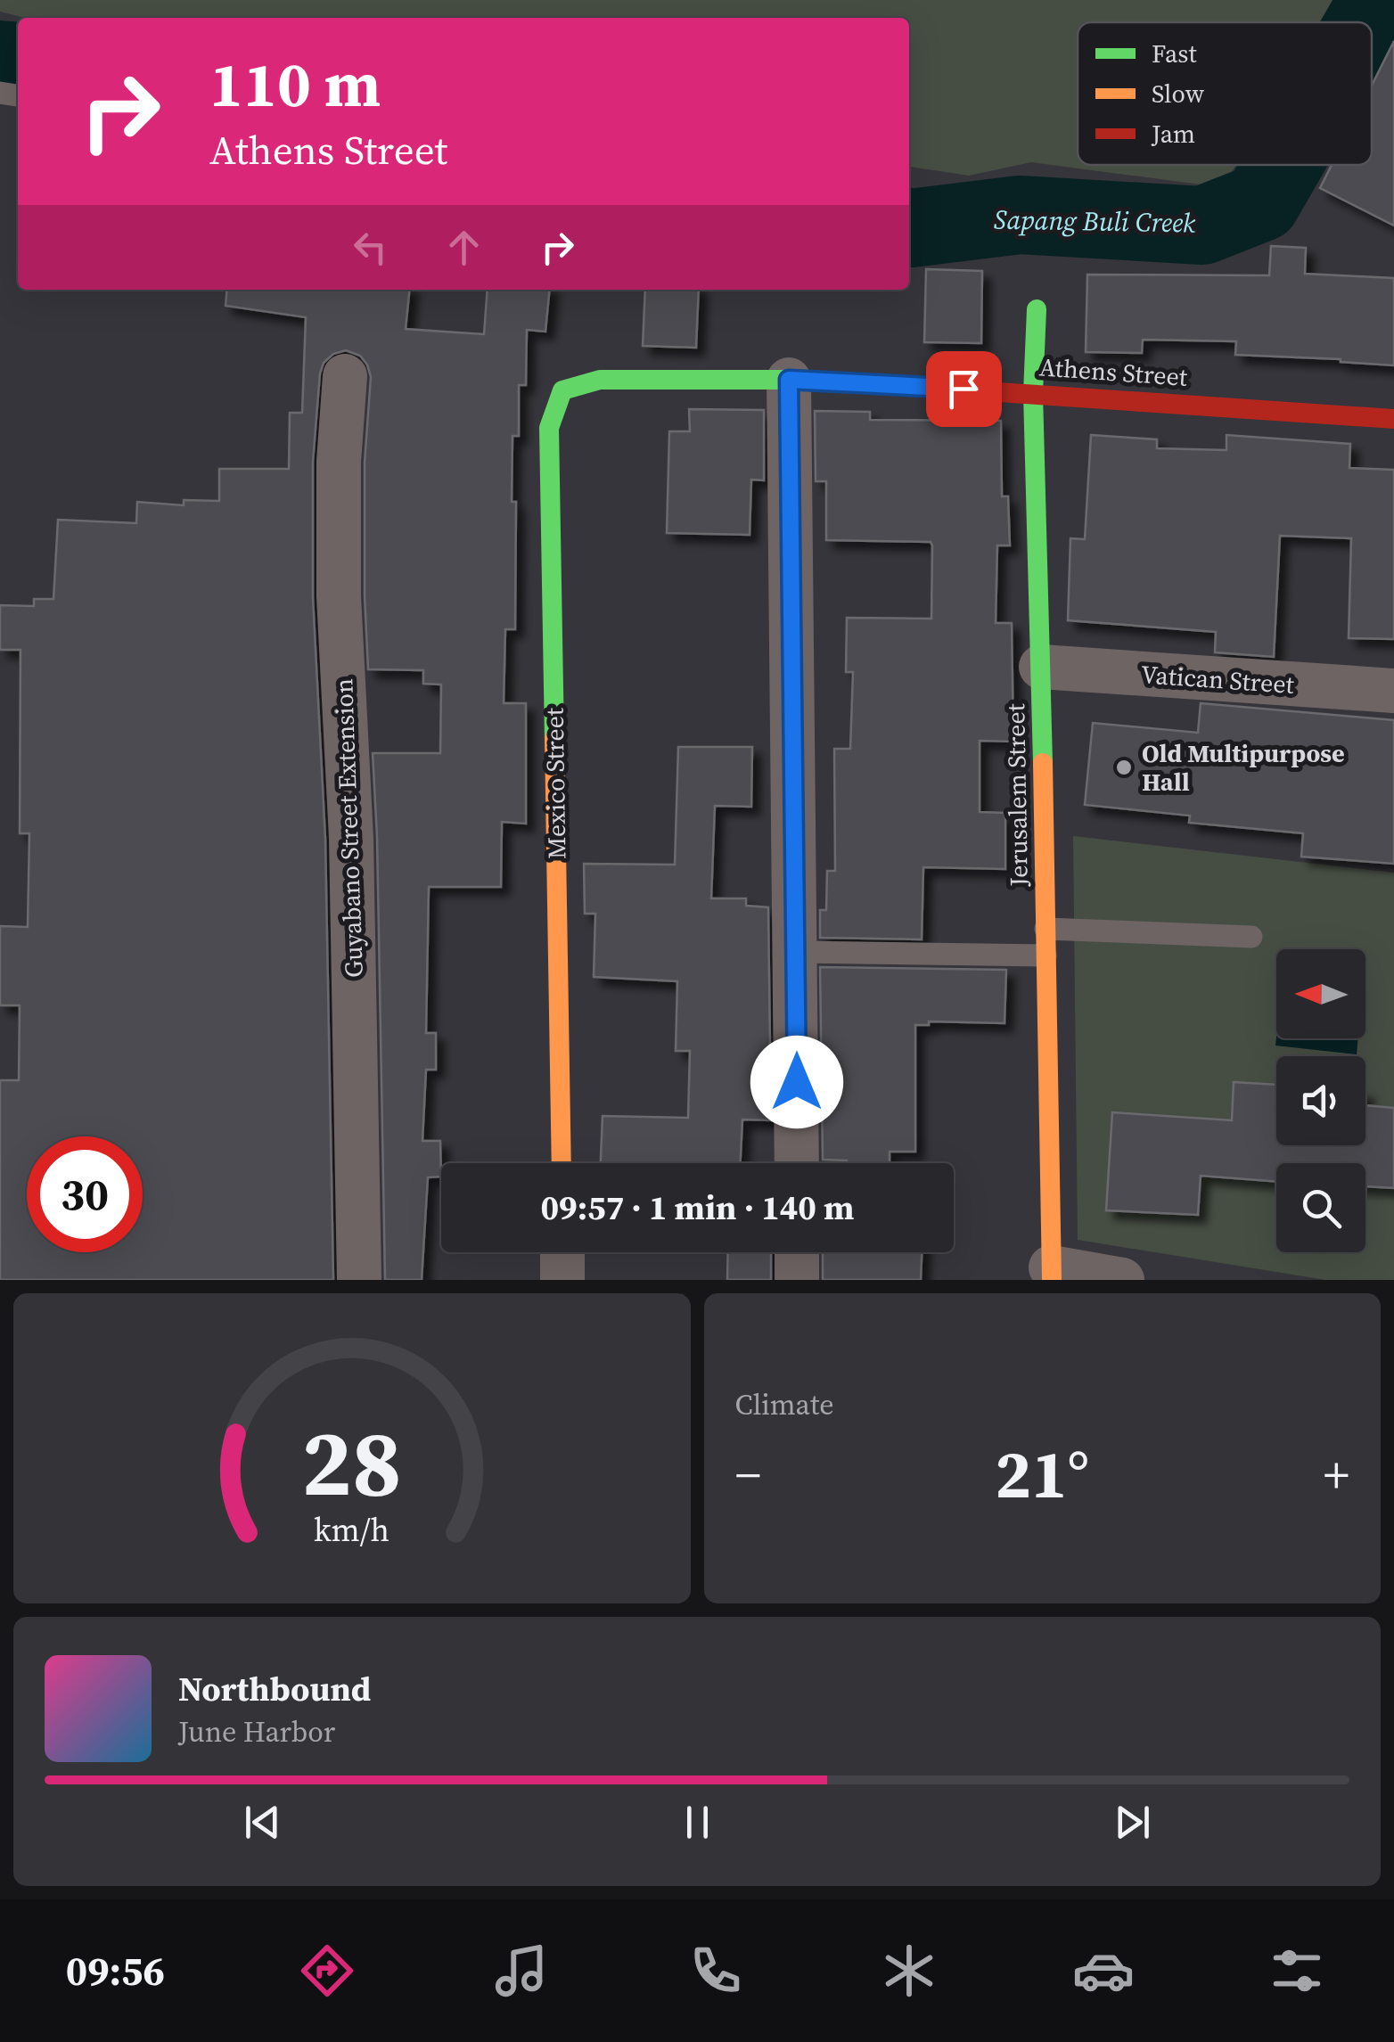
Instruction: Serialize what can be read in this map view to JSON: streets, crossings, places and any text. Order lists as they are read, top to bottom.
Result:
{
  "streets": {
    "street": [
      "Athens Street",
      "Vatican Street",
      "Mexico Street",
      "Jerusalem Street",
      "Guyabano Street Extension"
    ]
  },
  "crossings": [
    ["Athens Street", "Mexico Street"],
    ["Athens Street", "Jerusalem Street"],
    ["Vatican Street", "Jerusalem Street"]
  ],
  "water": ["Sapang Buli Creek"],
  "places": ["Old Multipurpose Hall"],
  "legend": ["Fast", "Slow", "Jam"],
  "north": "left",
  "page": {
    "turn": ["110 m", "Athens Street"],
    "limit": "30",
    "trip": "09:57 · 1 min · 140 m",
    "tile": "Climate",
    "heat": ["−", "21°", "+"],
    "song": ["Northbound", "June Harbor"],
    "tabs": "09:56",
    "gauge": ["28", "km/h"]
  }
}
